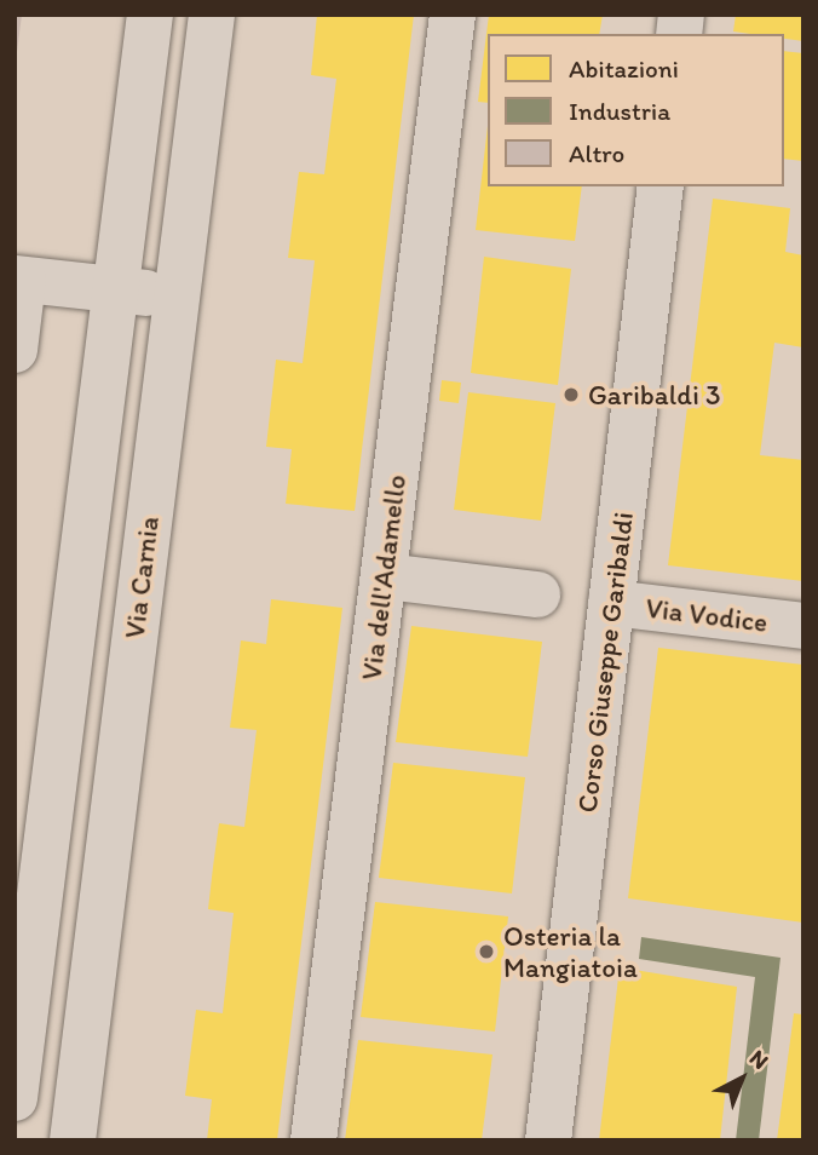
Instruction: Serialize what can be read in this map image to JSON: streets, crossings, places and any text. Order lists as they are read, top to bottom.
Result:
{
  "streets": {
    "street": [
      "Via Carnia",
      "Via dell'Adamello",
      "Via Vodice",
      "Corso Giuseppe Garibaldi"
    ]
  },
  "crossings": [
    ["Via Vodice", "Corso Giuseppe Garibaldi"]
  ],
  "places": ["Garibaldi 3", "Osteria la Mangiatoia"],
  "legend": ["Abitazioni", "Industria", "Altro"],
  "north": "top right"
}
